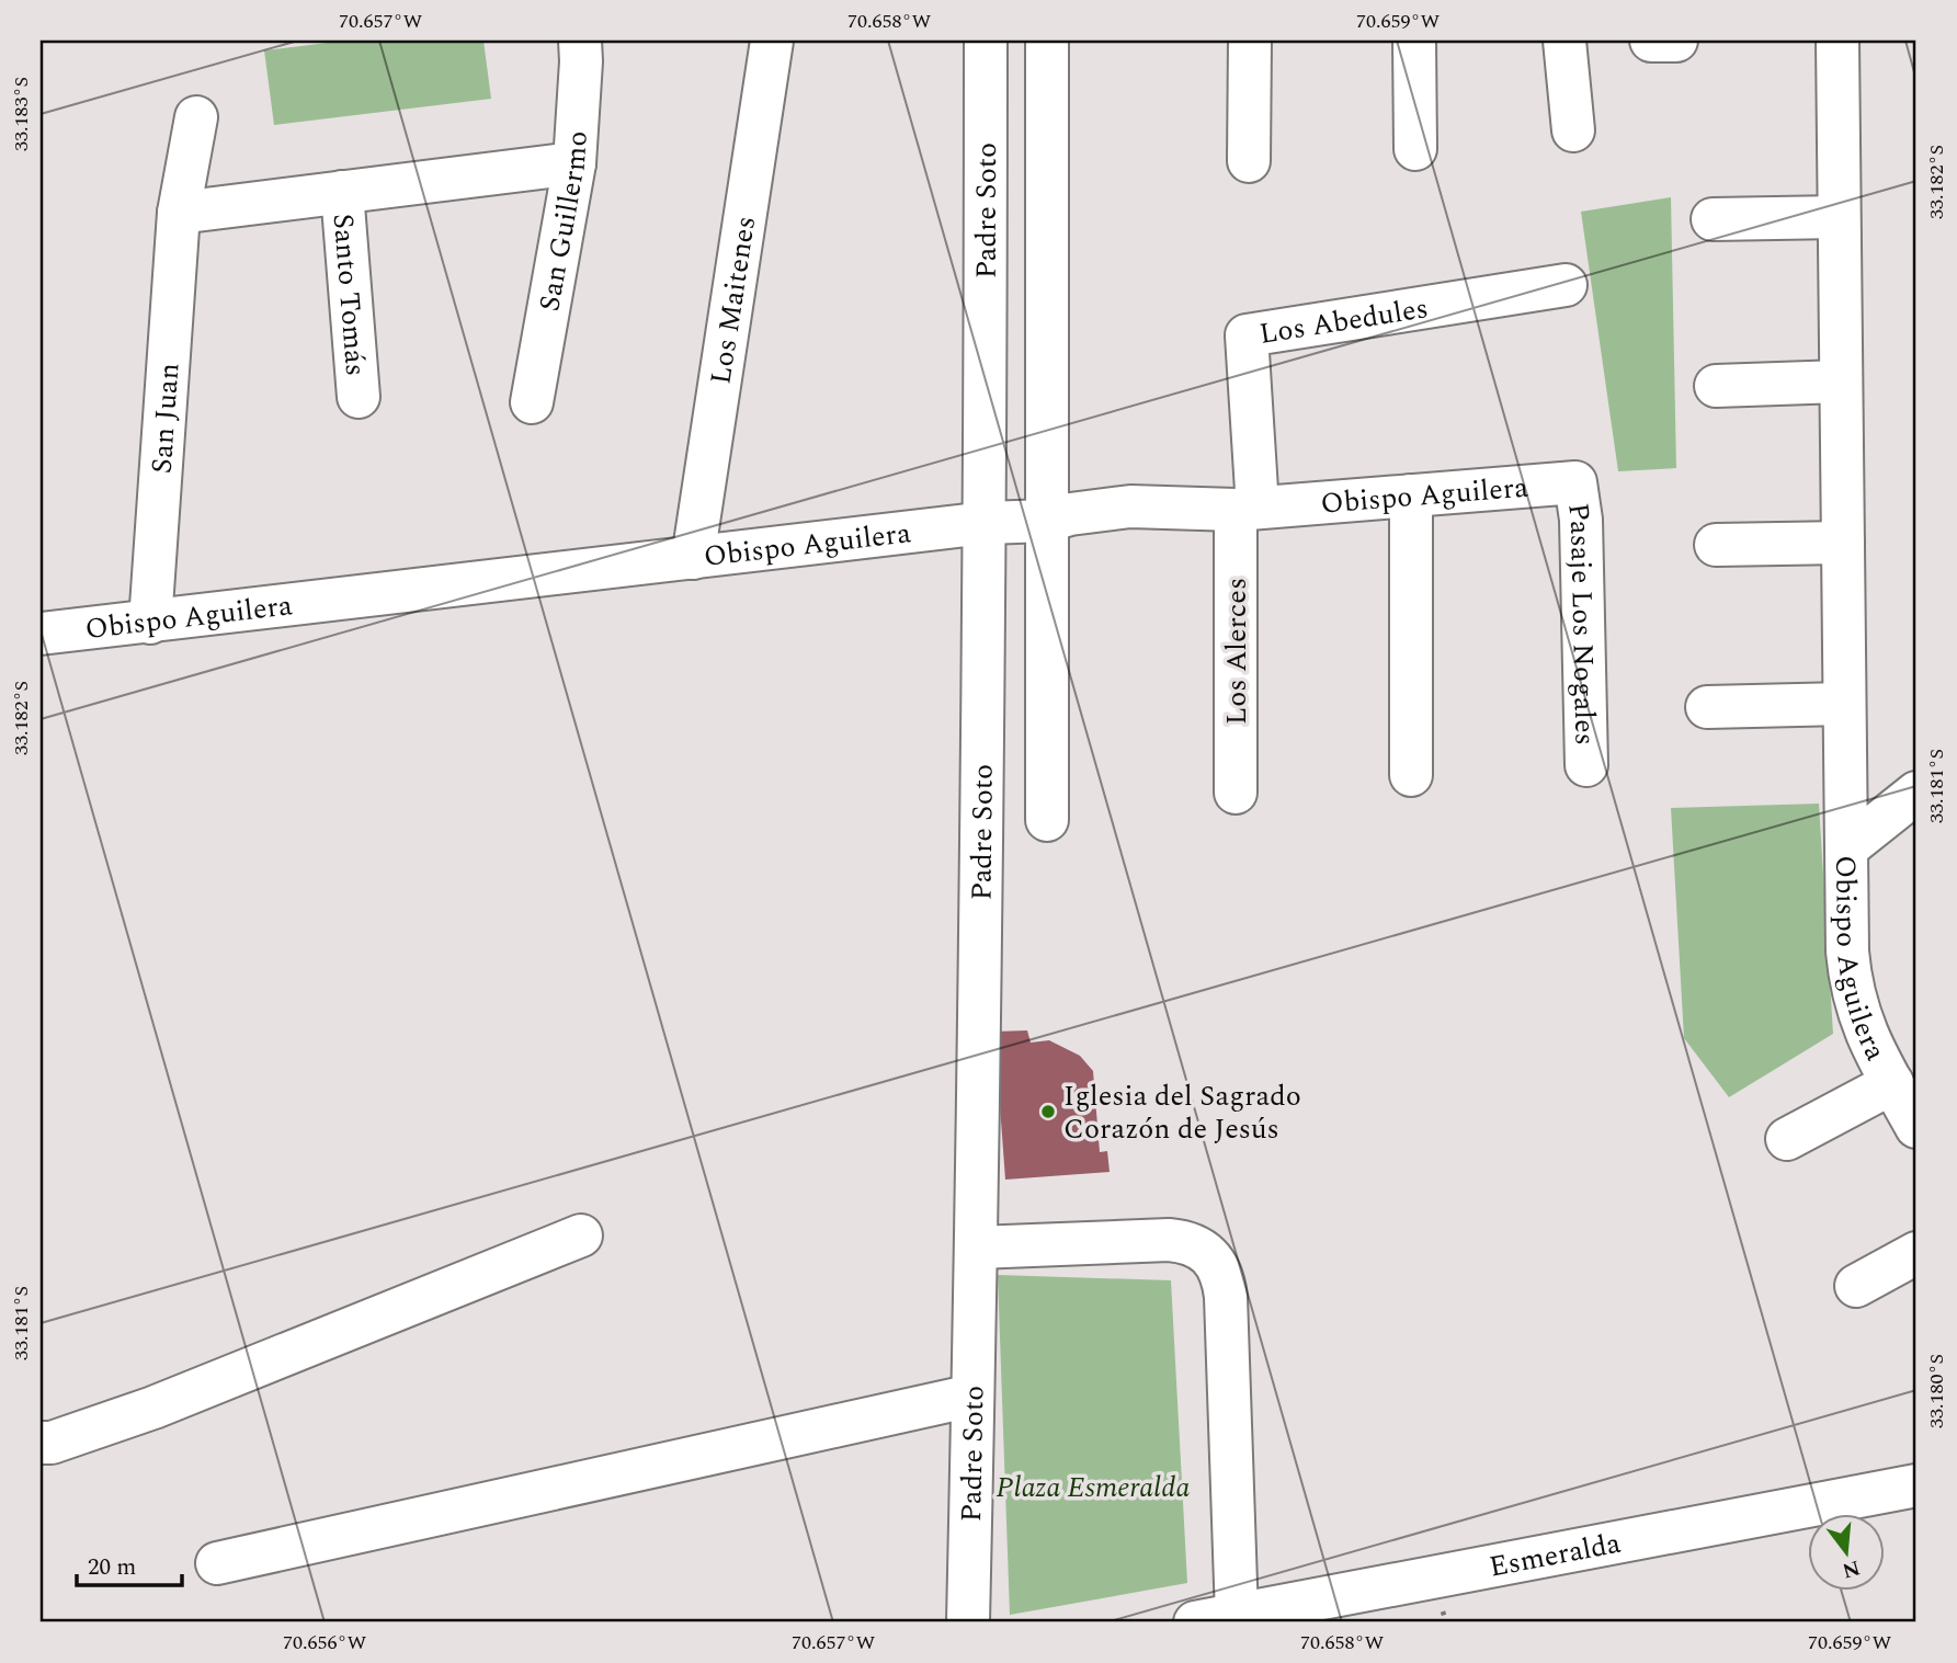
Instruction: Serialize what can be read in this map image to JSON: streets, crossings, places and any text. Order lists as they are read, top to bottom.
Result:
{
  "streets": {
    "street": [
      "Padre Soto",
      "San Guillermo",
      "Santo Tomás",
      "Los Maitenes",
      "Los Abedules",
      "San Juan",
      "Obispo Aguilera",
      "Pasaje Los Nogales",
      "Los Alerces",
      "Esmeralda"
    ]
  },
  "crossings": [
    ["Padre Soto", "Obispo Aguilera"],
    ["Los Maitenes", "Obispo Aguilera"],
    ["Los Abedules", "Obispo Aguilera"],
    ["Los Abedules", "Los Alerces"],
    ["San Juan", "Obispo Aguilera"],
    ["Obispo Aguilera", "Pasaje Los Nogales"],
    ["Obispo Aguilera", "Los Alerces"]
  ],
  "parks": ["Plaza Esmeralda"],
  "places": ["Iglesia del Sagrado Corazón de Jesús"],
  "scale_bar": "20 m",
  "north": "bottom",
  "coordinates": [
    "70.657°W",
    "70.658°W",
    "70.659°W",
    "33.183°S",
    "33.182°S",
    "33.181°S",
    "33.180°S",
    "70.656°W"
  ]
}
